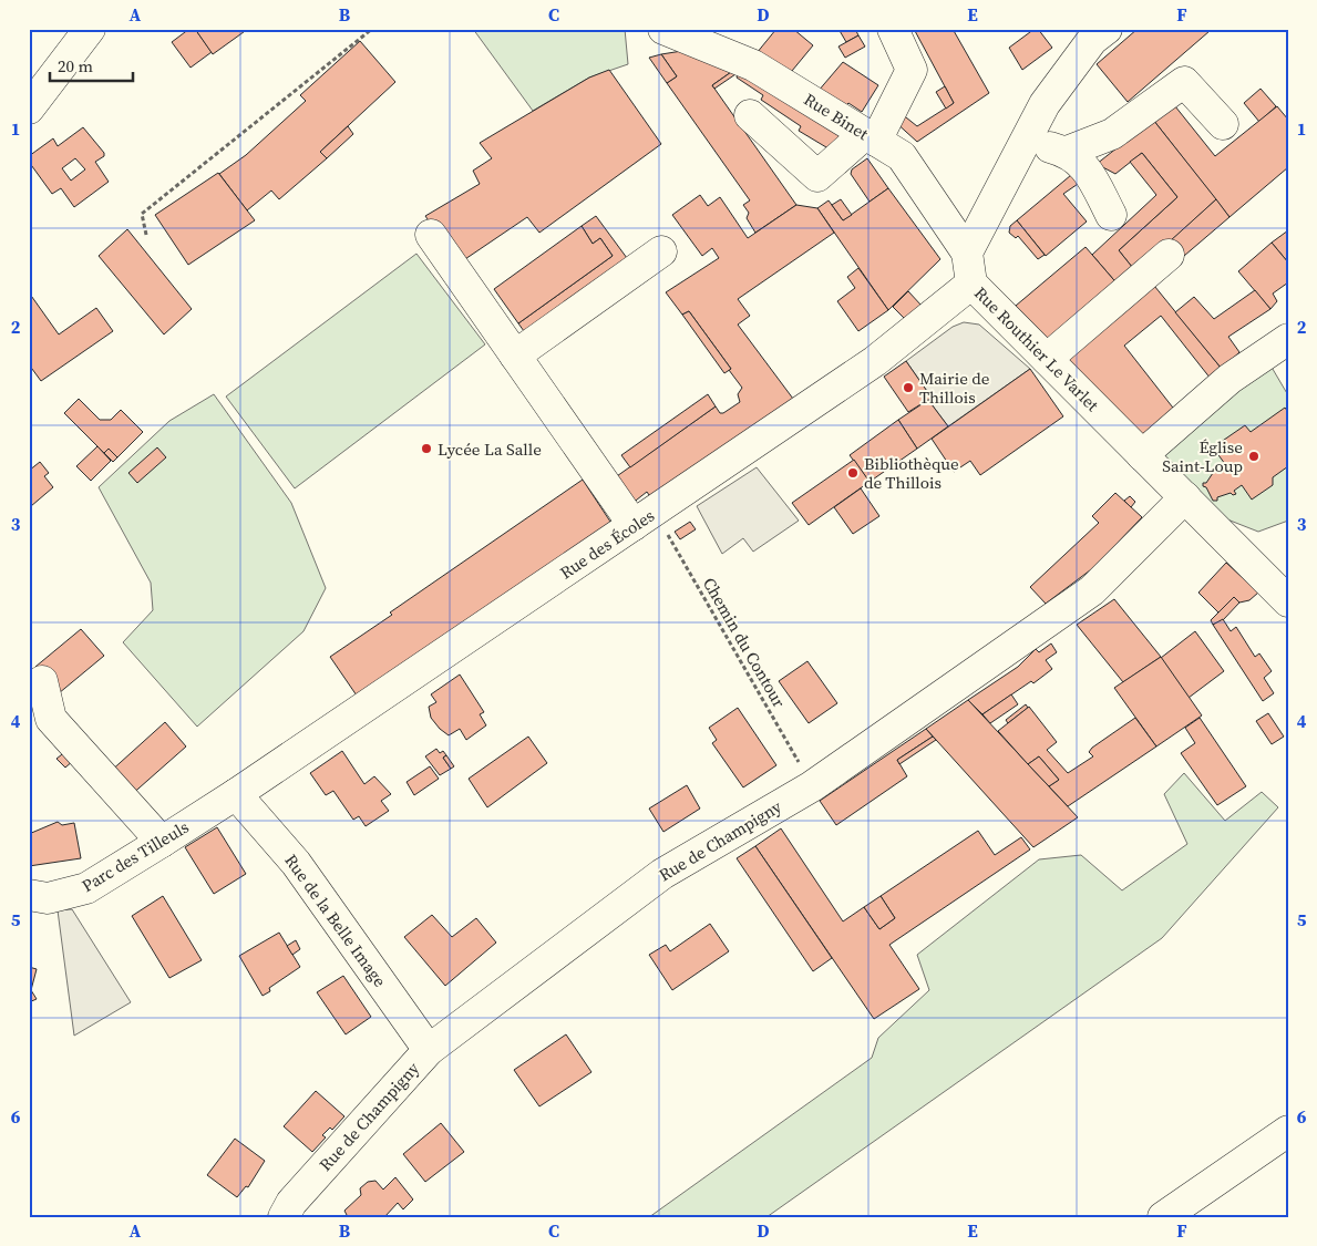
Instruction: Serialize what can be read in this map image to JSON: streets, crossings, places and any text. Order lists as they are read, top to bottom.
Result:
{
  "streets": {
    "street": [
      "Rue Binet",
      "Rue Routhier Le Varlet",
      "Rue des Écoles",
      "Rue de Champigny",
      "Parc des Tilleuls",
      "Rue de la Belle Image"
    ],
    "path": ["Chemin du Contour"]
  },
  "crossings": [
    ["Rue Binet", "Rue Routhier Le Varlet"],
    ["Rue Routhier Le Varlet", "Rue des Écoles"],
    ["Rue Routhier Le Varlet", "Rue de Champigny"],
    ["Rue des Écoles", "Chemin du Contour"],
    ["Rue des Écoles", "Parc des Tilleuls"],
    ["Rue des Écoles", "Rue de la Belle Image"],
    ["Chemin du Contour", "Rue de Champigny"],
    ["Rue de Champigny", "Rue de la Belle Image"],
    ["Parc des Tilleuls", "Rue de la Belle Image"]
  ],
  "places": [
    "Mairie de Thillois",
    "Lycée La Salle",
    "Église Saint-Loup",
    "Bibliothèque de Thillois"
  ],
  "scale_bar": "20 m",
  "grid": {
    "columns": [
      "A",
      "B",
      "C",
      "D",
      "E",
      "F"
    ],
    "rows": [
      "1",
      "2",
      "3",
      "4",
      "5",
      "6"
    ]
  }
}
